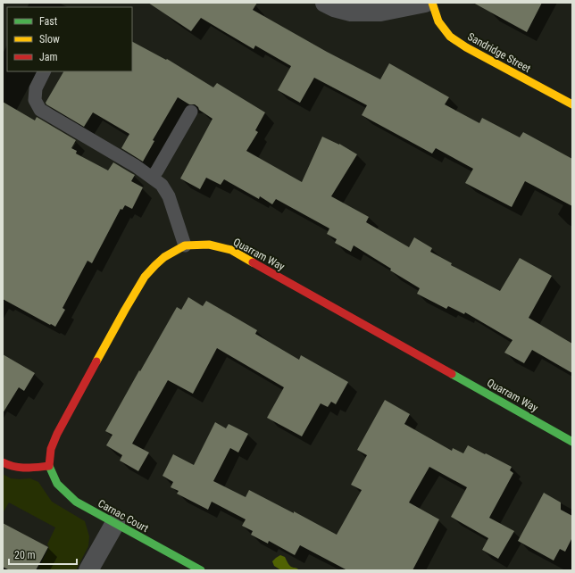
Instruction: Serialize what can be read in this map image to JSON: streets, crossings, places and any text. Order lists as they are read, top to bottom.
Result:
{
  "streets": {
    "street": ["Sandridge Street", "Quarram Way", "Carnac Court"]
  },
  "crossings": [
    ["Quarram Way", "Carnac Court"]
  ],
  "legend": ["Fast", "Slow", "Jam"],
  "scale_bar": "20 m"
}
